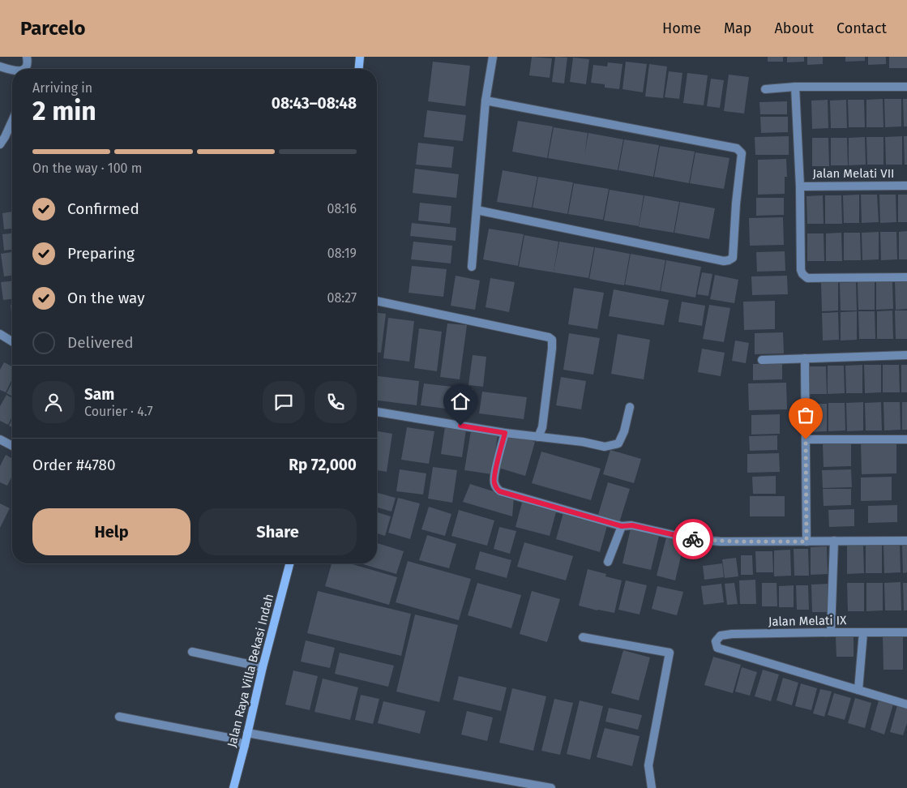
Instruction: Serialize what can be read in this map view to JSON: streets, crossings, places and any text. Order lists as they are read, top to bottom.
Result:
{
  "streets": {
    "main road": ["Jalan Raya Villa Bekasi Indah"],
    "street": ["Jalan Melati VII", "Jalan Melati IX"]
  },
  "page": {
    "header": "Parcelo",
    "nav": [
      "Home",
      "Map",
      "About",
      "Contact"
    ],
    "heading": ["2 min", "Arriving in", "08:43–08:48"],
    "panel": [
      "Sam",
      "Courier · 4.7",
      "Order #4780",
      "Rp 72,000"
    ],
    "bar": "On the way · 100 m",
    "list": [
      ["Confirmed", "08:16"],
      ["Preparing", "08:19"],
      ["On the way", "08:27"],
      "Delivered"
    ],
    "buttons": ["Help", "Share"]
  }
}
